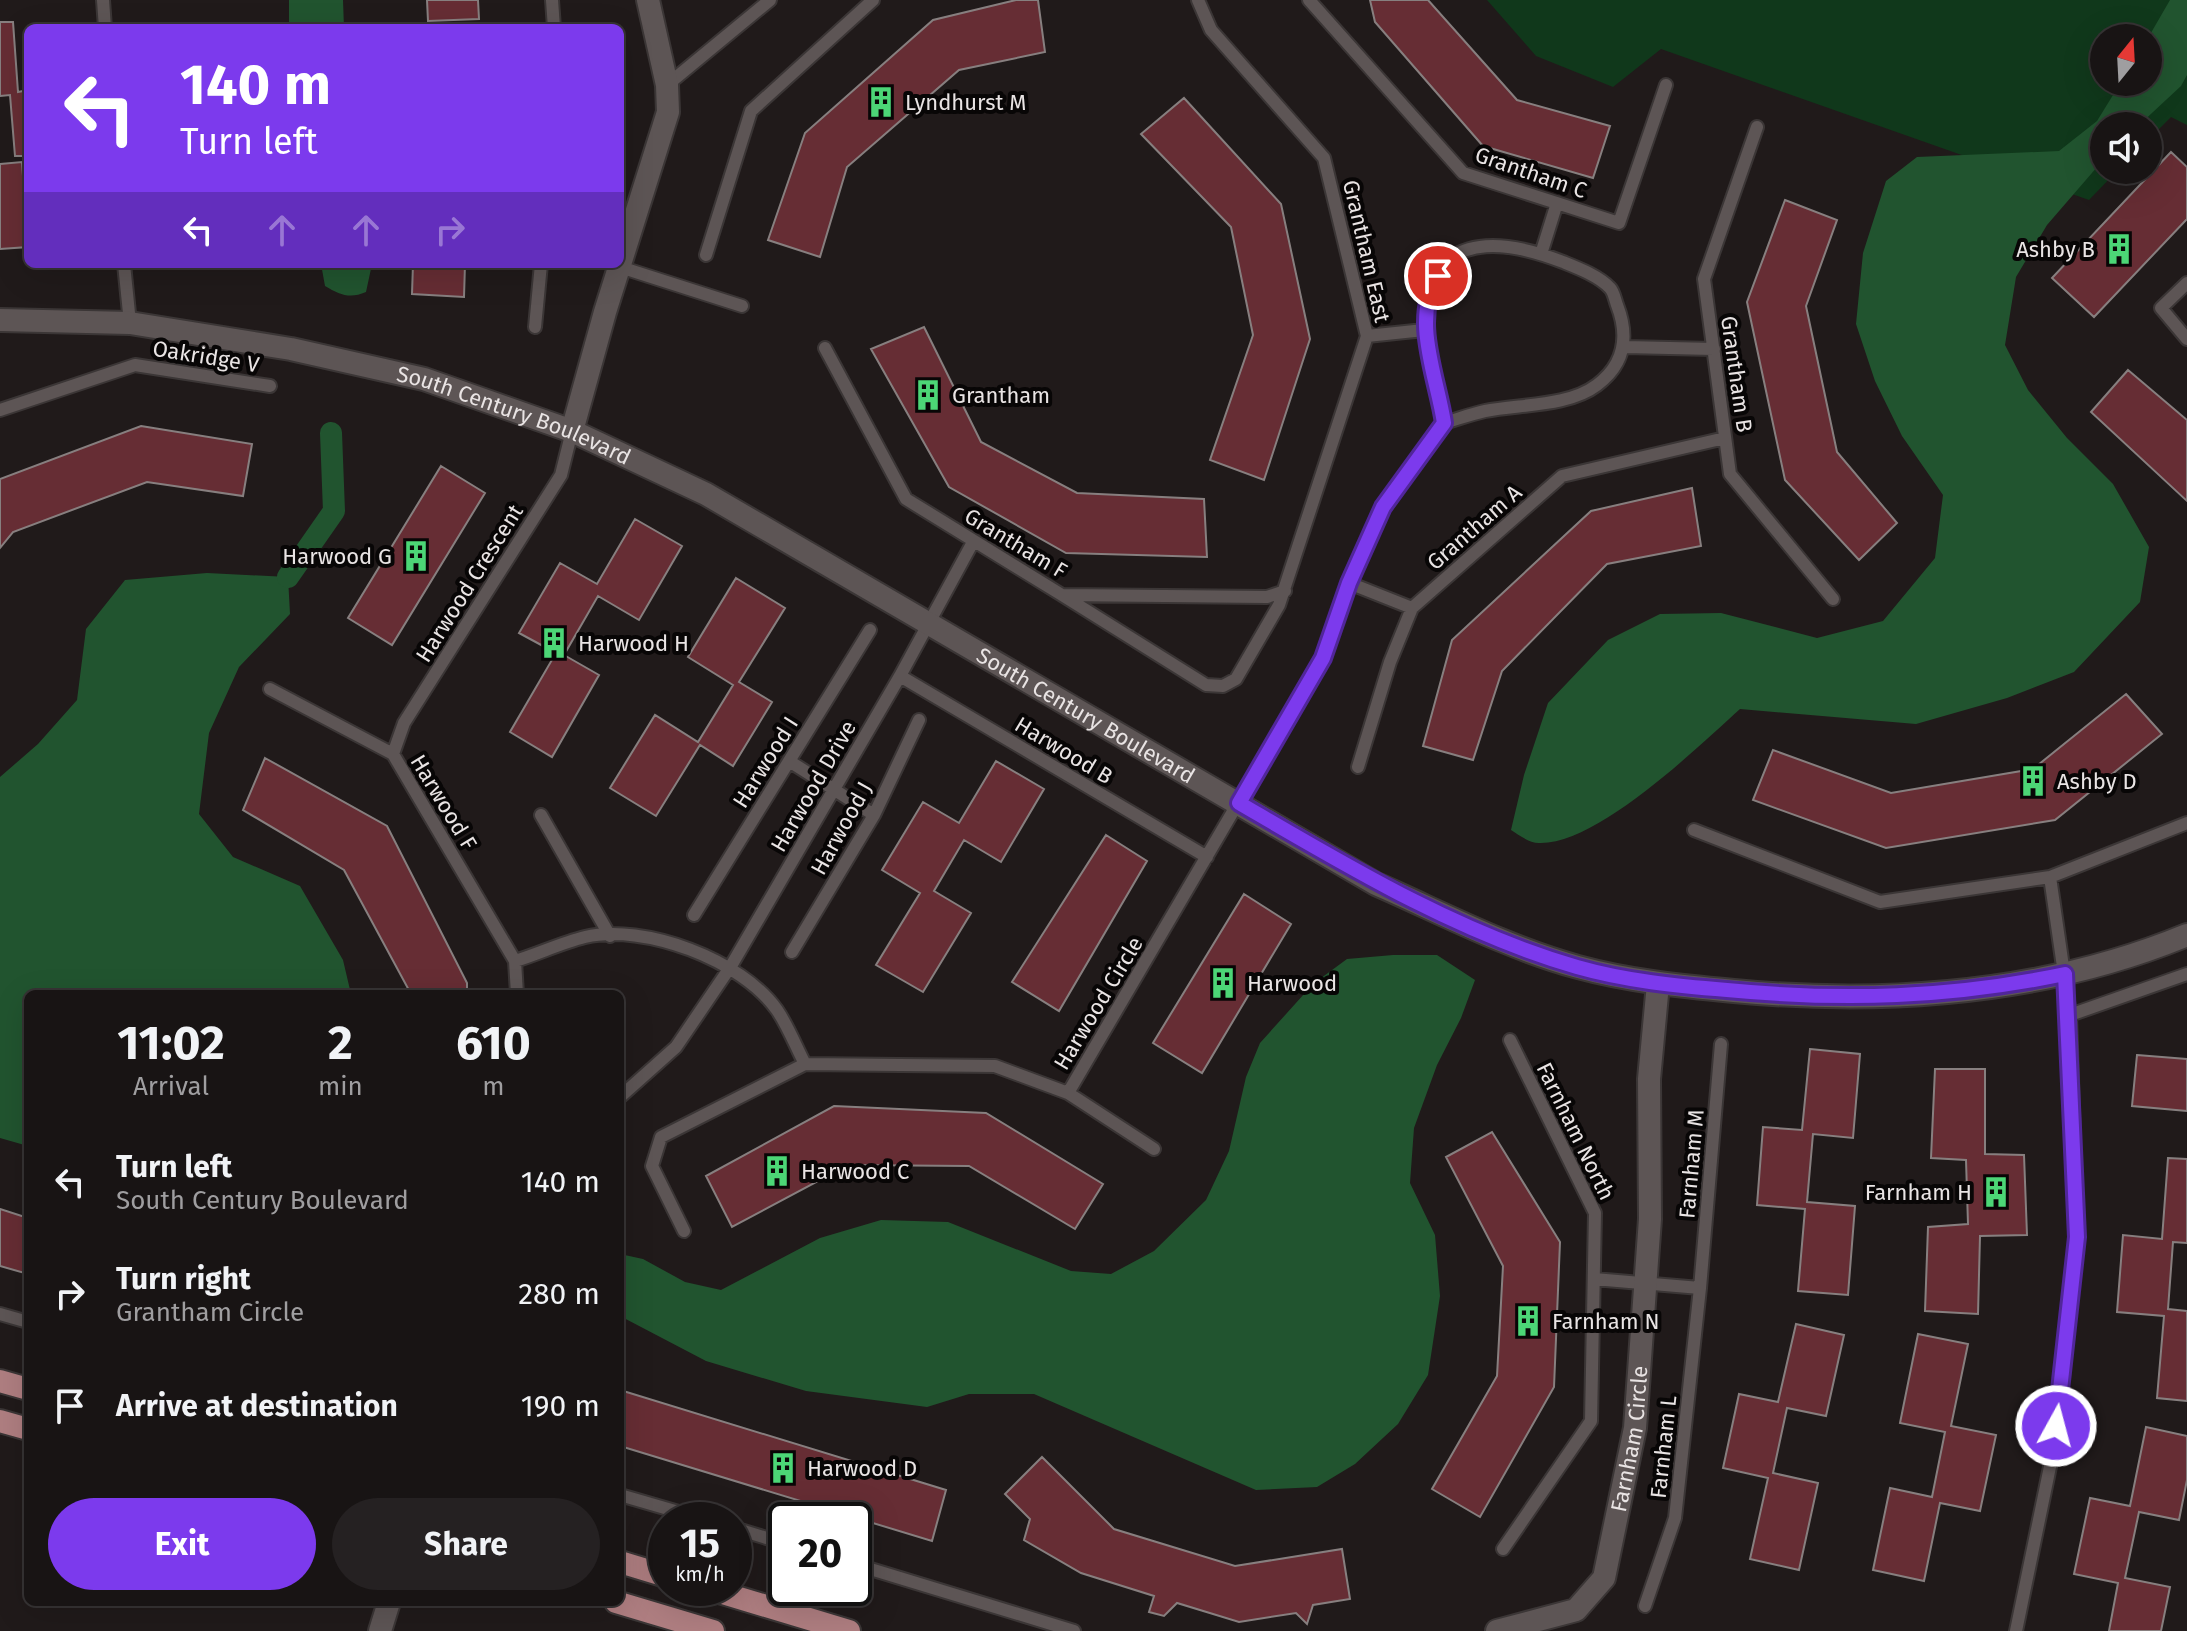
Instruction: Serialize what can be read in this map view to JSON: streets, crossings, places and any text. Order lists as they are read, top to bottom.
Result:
{
  "streets": {
    "street": ["South Century Boulevard", "Farnham Circle"],
    "lane": [
      "Grantham C",
      "Grantham East",
      "Oakridge V",
      "Grantham B",
      "Grantham A",
      "Grantham F",
      "Harwood Crescent",
      "Harwood B",
      "Harwood I",
      "Harwood Drive",
      "Harwood F",
      "Harwood J",
      "Harwood Circle",
      "Farnham North",
      "Farnham M",
      "Farnham L"
    ]
  },
  "crossings": [
    ["Grantham East", "Grantham F"],
    ["Grantham B", "Grantham A"],
    ["South Century Boulevard", "Harwood Crescent"],
    ["South Century Boulevard", "Harwood Drive"],
    ["South Century Boulevard", "Harwood Circle"],
    ["South Century Boulevard", "Farnham Circle"],
    ["Grantham F", "Harwood Drive"],
    ["Harwood Crescent", "Harwood F"],
    ["Harwood B", "Harwood Drive"],
    ["Harwood B", "Harwood Circle"],
    ["Farnham M", "Farnham L"]
  ],
  "places": {
    "building": [
      "Lyndhurst M",
      "Ashby B",
      "Grantham",
      "Harwood G",
      "Harwood H",
      "Ashby D",
      "Harwood",
      "Harwood C",
      "Farnham H",
      "Farnham N",
      "Harwood D"
    ]
  },
  "north": "top",
  "page": {
    "turn": ["140 m", "Turn left"],
    "eta": [
      "11:02",
      "Arrival",
      "2",
      "min",
      "610",
      "m"
    ],
    "list": [
      {
        "name": "Turn left",
        "note": "South Century Boulevard",
        "value": "140 m"
      },
      {
        "name": "Turn right",
        "note": "Grantham Circle",
        "value": "280 m"
      },
      {
        "name": "Arrive at destination",
        "value": "190 m"
      }
    ],
    "buttons": ["Exit", "Share"],
    "speed": "15 km/h",
    "limit": "20"
  }
}
